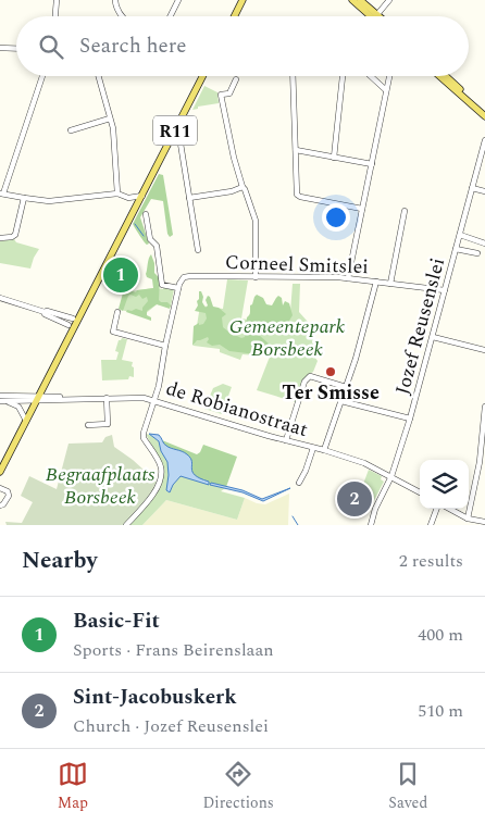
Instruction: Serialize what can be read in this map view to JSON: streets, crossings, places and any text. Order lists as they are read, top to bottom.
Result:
{
  "streets": {
    "main road": ["R11"],
    "street": ["Corneel Smitslei", "Jozef Reusenslei", "de Robianostraat"]
  },
  "crossings": [
    ["R11", "de Robianostraat"],
    ["Corneel Smitslei", "Jozef Reusenslei"],
    ["Jozef Reusenslei", "de Robianostraat"]
  ],
  "parks": ["Gemeentepark Borsbeek", "Begraafplaats Borsbeek"],
  "places": ["Ter Smisse"],
  "page": {
    "search": "Search here",
    "pins": ["1", "2"],
    "heading": ["Nearby", "2 results"],
    "list": [
      {
        "mark": "1",
        "name": "Basic-Fit",
        "note": "Sports · Frans Beirenslaan",
        "value": "400 m"
      },
      {
        "mark": "2",
        "name": "Sint-Jacobuskerk",
        "note": "Church · Jozef Reusenslei",
        "value": "510 m"
      }
    ],
    "nav": ["Map", "Directions", "Saved"]
  }
}
